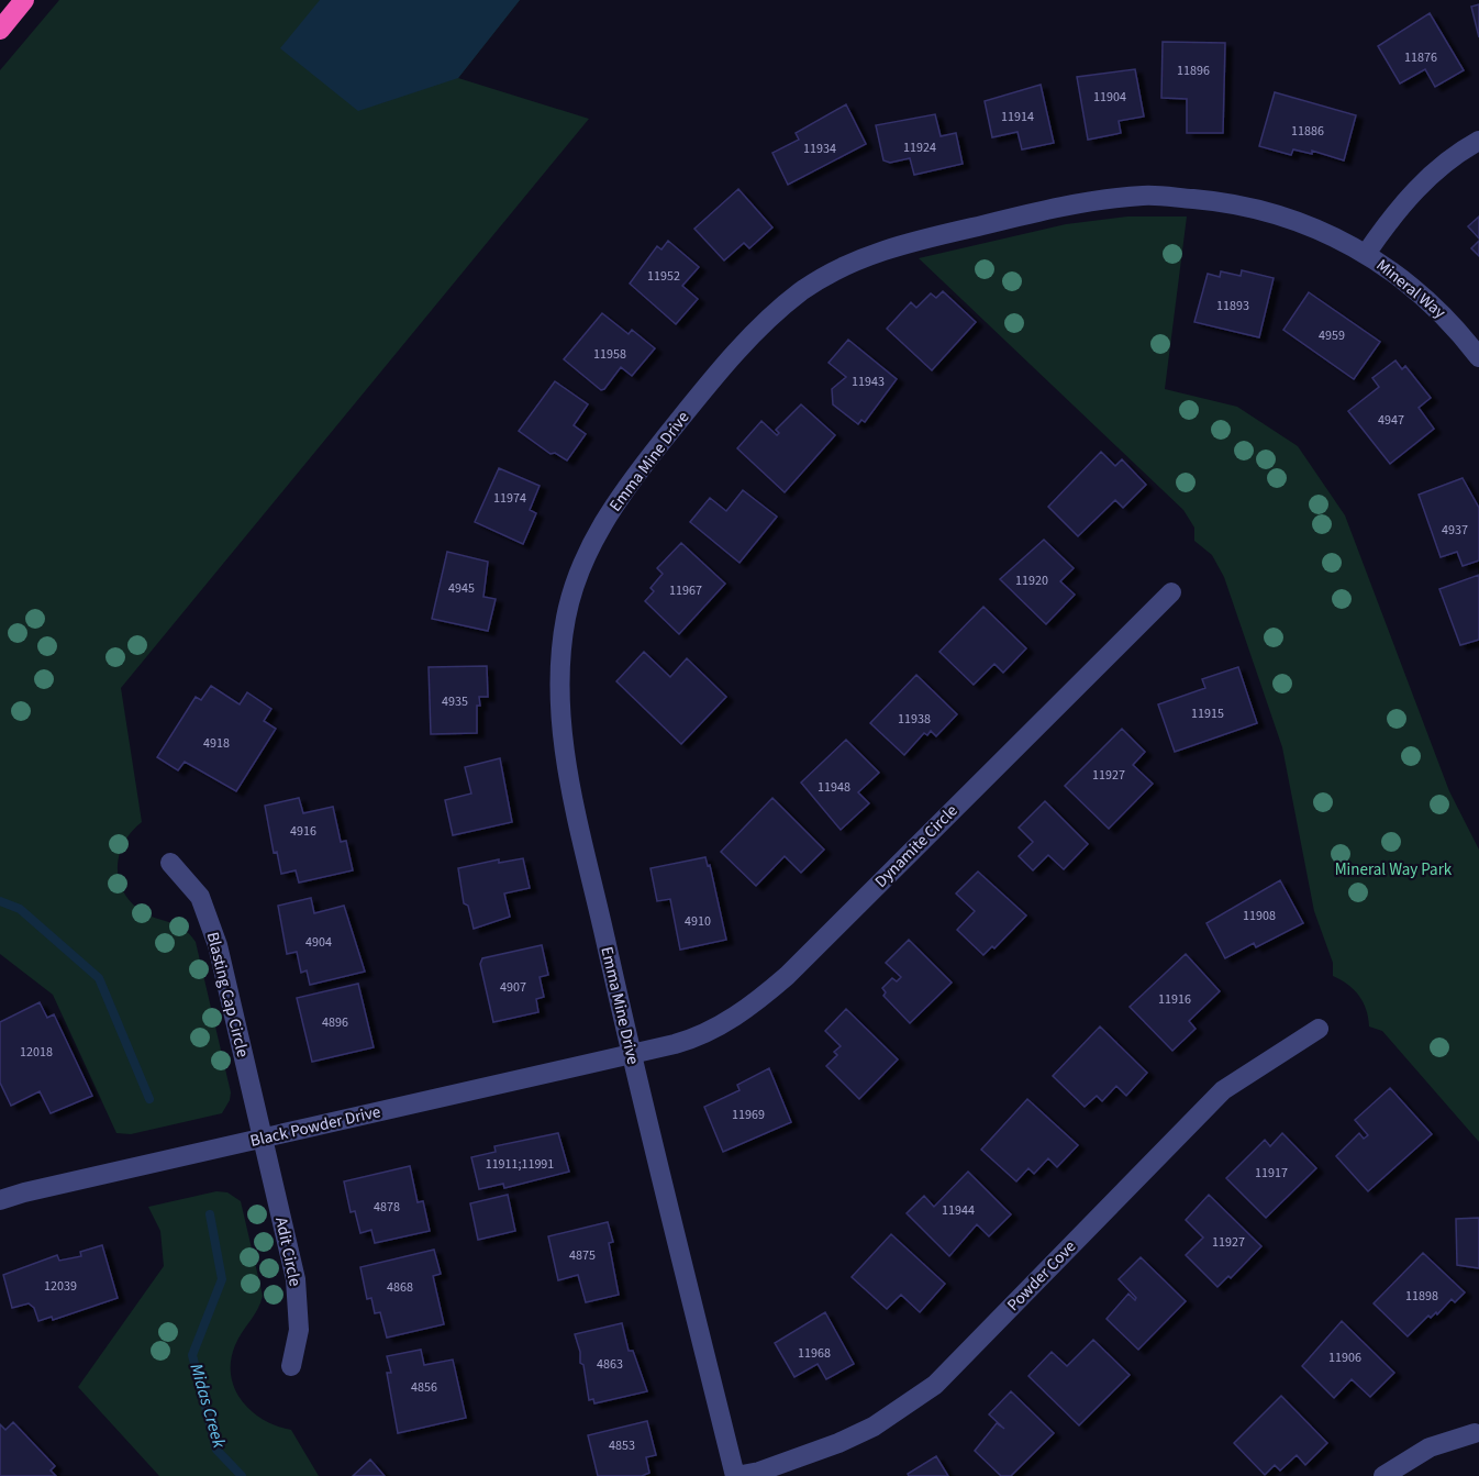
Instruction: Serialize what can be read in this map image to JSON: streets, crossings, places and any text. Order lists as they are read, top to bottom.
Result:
{
  "streets": {
    "street": [
      "Mineral Way",
      "Emma Mine Drive",
      "Dynamite Circle",
      "Blasting Cap Circle",
      "Black Powder Drive",
      "Adit Circle",
      "Powder Cove"
    ]
  },
  "crossings": [
    ["Mineral Way", "Emma Mine Drive"],
    ["Emma Mine Drive", "Dynamite Circle"],
    ["Emma Mine Drive", "Black Powder Drive"],
    ["Emma Mine Drive", "Powder Cove"],
    ["Dynamite Circle", "Black Powder Drive"],
    ["Blasting Cap Circle", "Black Powder Drive"],
    ["Blasting Cap Circle", "Adit Circle"],
    ["Black Powder Drive", "Adit Circle"]
  ],
  "water": ["Midas Creek"],
  "parks": ["Mineral Way Park"],
  "house_numbers": [
    "11876",
    "11896",
    "11904",
    "11914",
    "11886",
    "11924",
    "11934",
    "11952",
    "11893",
    "4959",
    "11958",
    "11943",
    "4947",
    "11974",
    "4937",
    "11920",
    "4945",
    "11967",
    "4935",
    "11915",
    "11938",
    "4918",
    "11927",
    "11948",
    "4916",
    "11908",
    "4910",
    "4904",
    "4907",
    "11916",
    "4896",
    "12018",
    "11969",
    "11911;11991",
    "11917",
    "4878",
    "11944",
    "11927",
    "4875",
    "12039",
    "4868",
    "11898",
    "11968",
    "11906",
    "4863",
    "4856",
    "4853"
  ]
}
